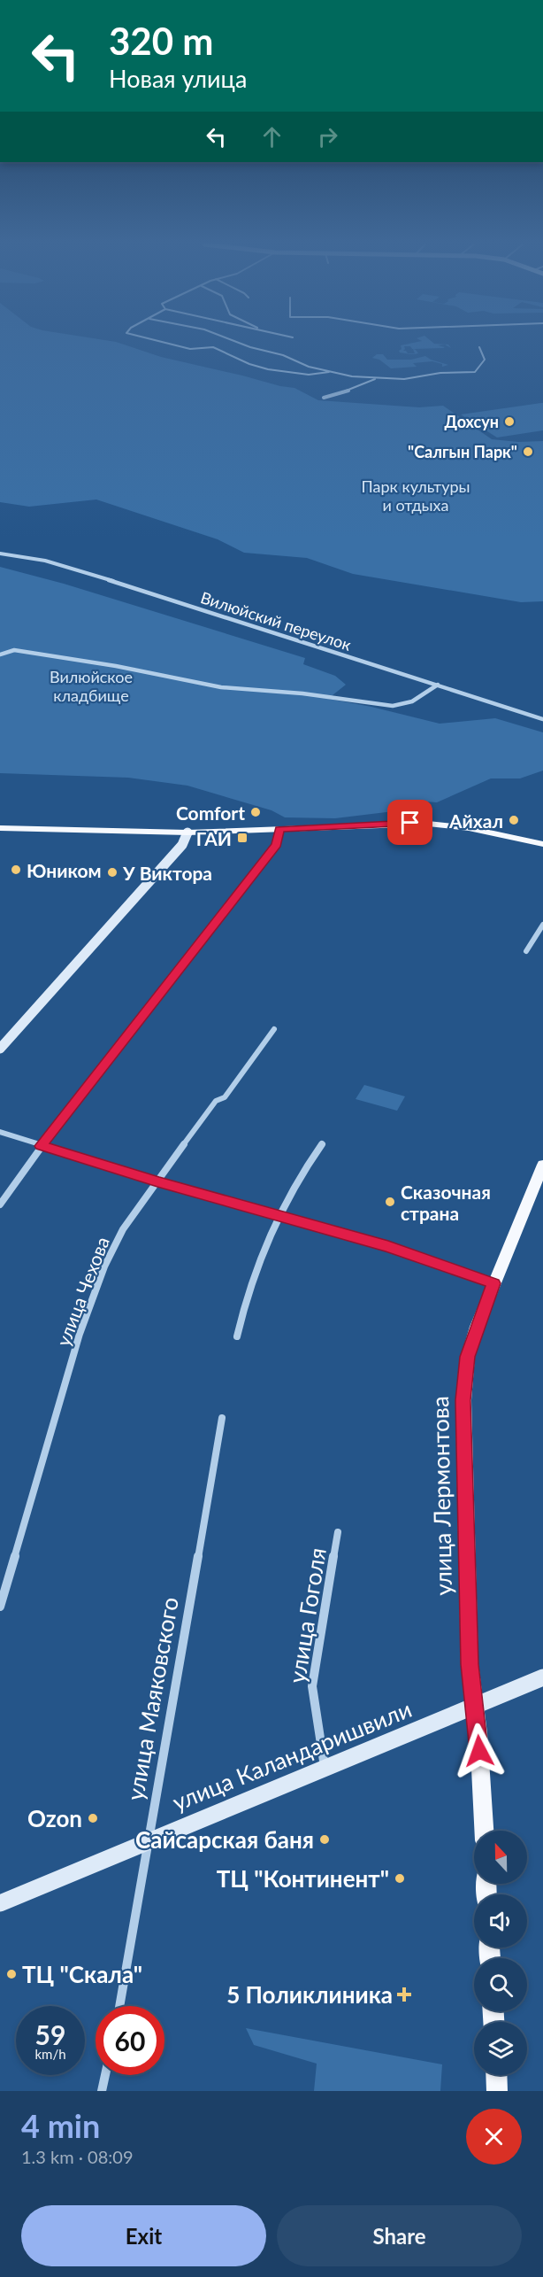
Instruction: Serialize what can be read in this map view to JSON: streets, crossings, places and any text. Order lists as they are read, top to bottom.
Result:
{
  "streets": {
    "main road": ["улица Лермонтова"],
    "street": [
      "Вилюйский переулок",
      "улица Чехова",
      "улица Гоголя",
      "улица Маяковского",
      "улица Каландаришвили"
    ]
  },
  "crossings": [
    ["улица Лермонтова", "улица Каландаришвили"],
    ["улица Гоголя", "улица Каландаришвили"],
    ["улица Маяковского", "улица Каландаришвили"]
  ],
  "parks": ["Парк культуры и отдыха", "Вилюйское кладбище"],
  "places": {
    "other": [
      "Дохсун",
      "\"Салгын Парк\"",
      "Comfort",
      "Айхал",
      "Юником",
      "У Виктора",
      "Сказочная страна",
      "Ozon",
      "Сайсарская баня",
      "ТЦ \"Континент\"",
      "ТЦ \"Скала\""
    ],
    "transit": ["ГАИ"],
    "health": ["5 Поликлиника"]
  },
  "north": "top",
  "page": {
    "turn": ["320 m", "Новая улица"],
    "speed": "59 km/h",
    "limit": "60",
    "heading": ["4 min", "1.3 km · 08:09"],
    "buttons": ["Exit", "Share"]
  }
}
